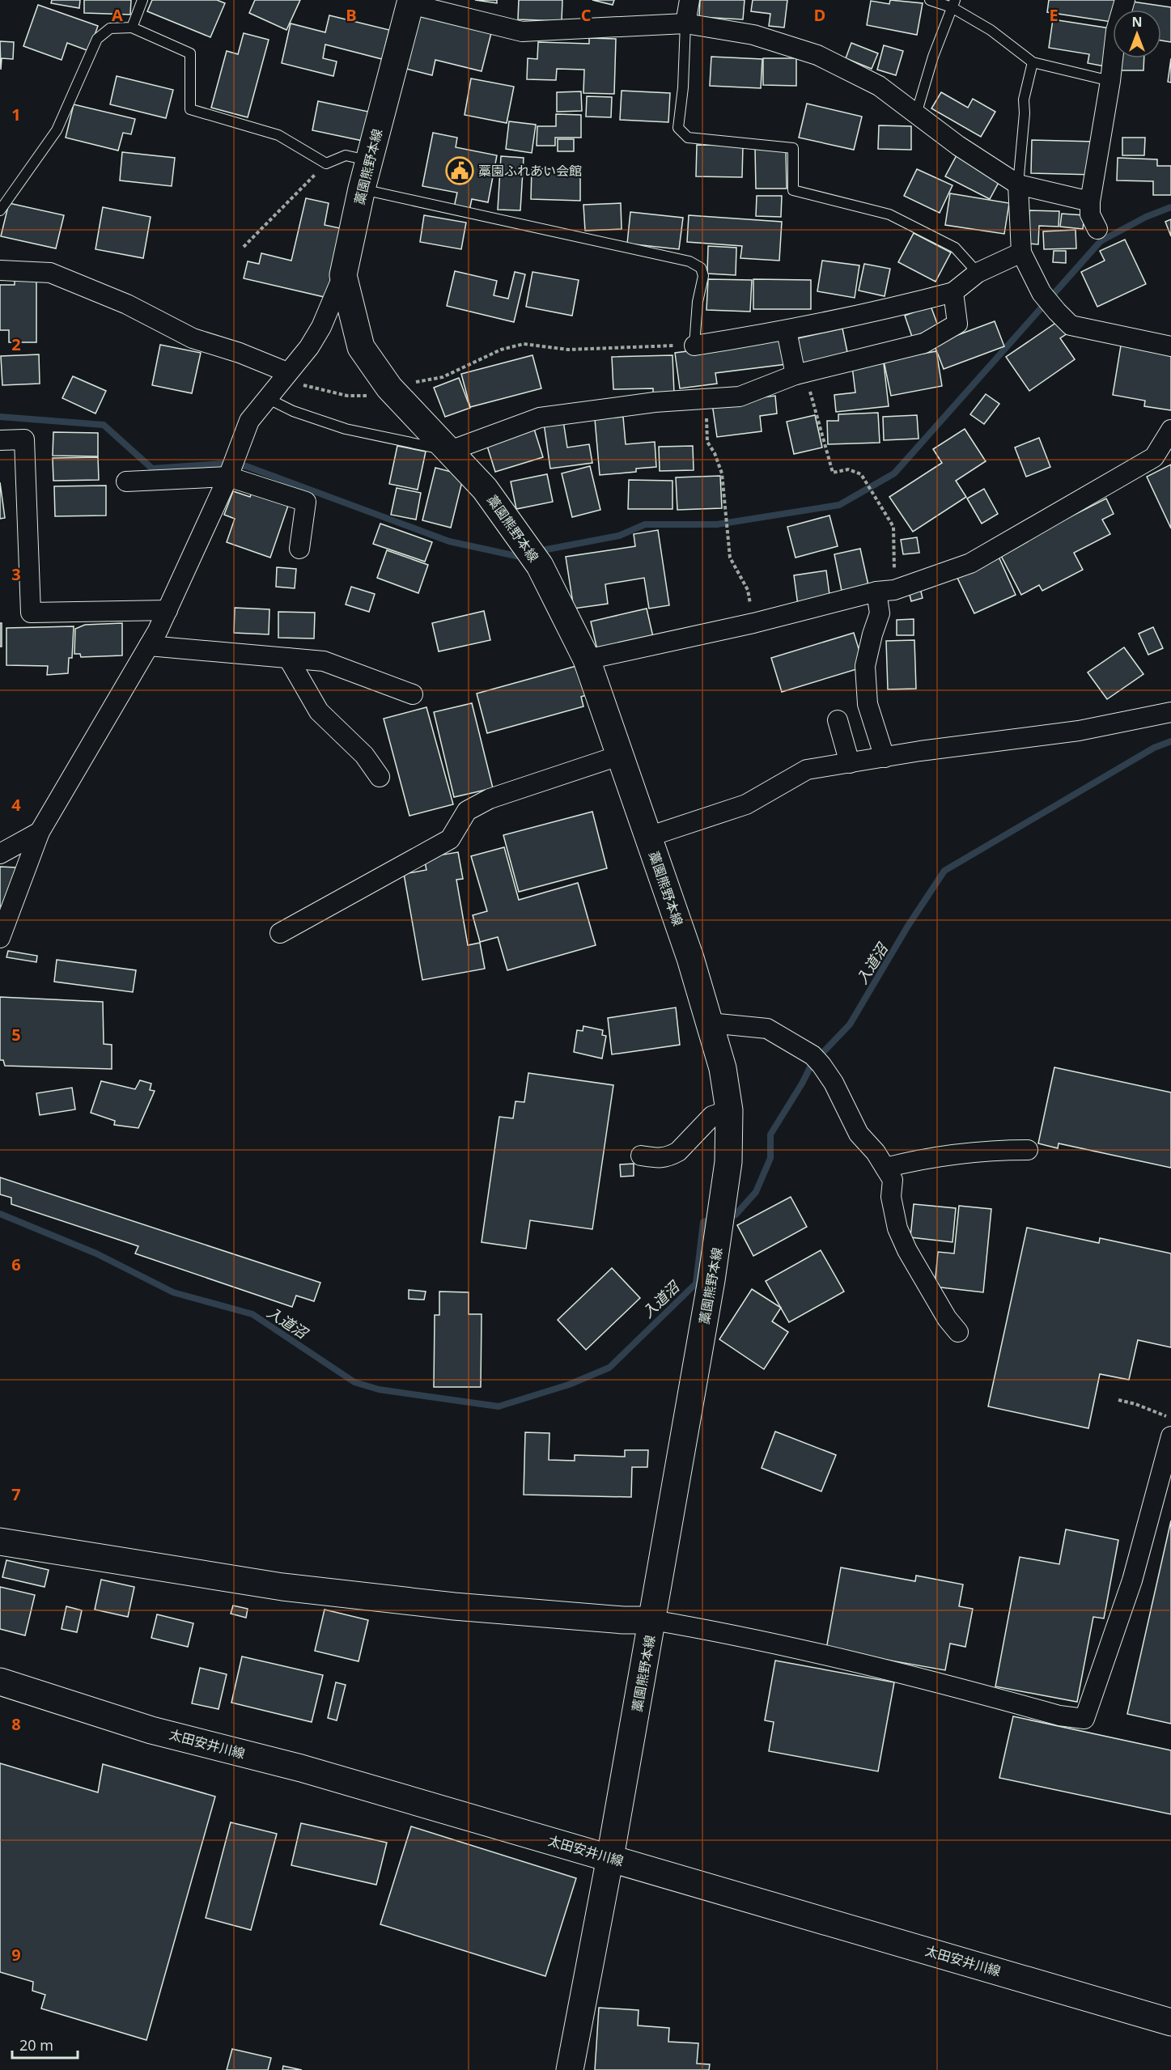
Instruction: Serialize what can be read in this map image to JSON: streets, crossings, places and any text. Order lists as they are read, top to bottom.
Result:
{
  "streets": {
    "main road": ["藁園熊野本線", "太田安井川線"]
  },
  "crossings": [
    ["藁園熊野本線", "太田安井川線"]
  ],
  "water": ["入道沼"],
  "places": {
    "public building": ["藁園ふれあい会館"]
  },
  "scale_bar": "20 m",
  "north": "top",
  "grid": {
    "columns": [
      "A",
      "B",
      "C",
      "D",
      "E"
    ],
    "rows": [
      "1",
      "2",
      "3",
      "4",
      "5",
      "6",
      "7",
      "8",
      "9"
    ]
  }
}
